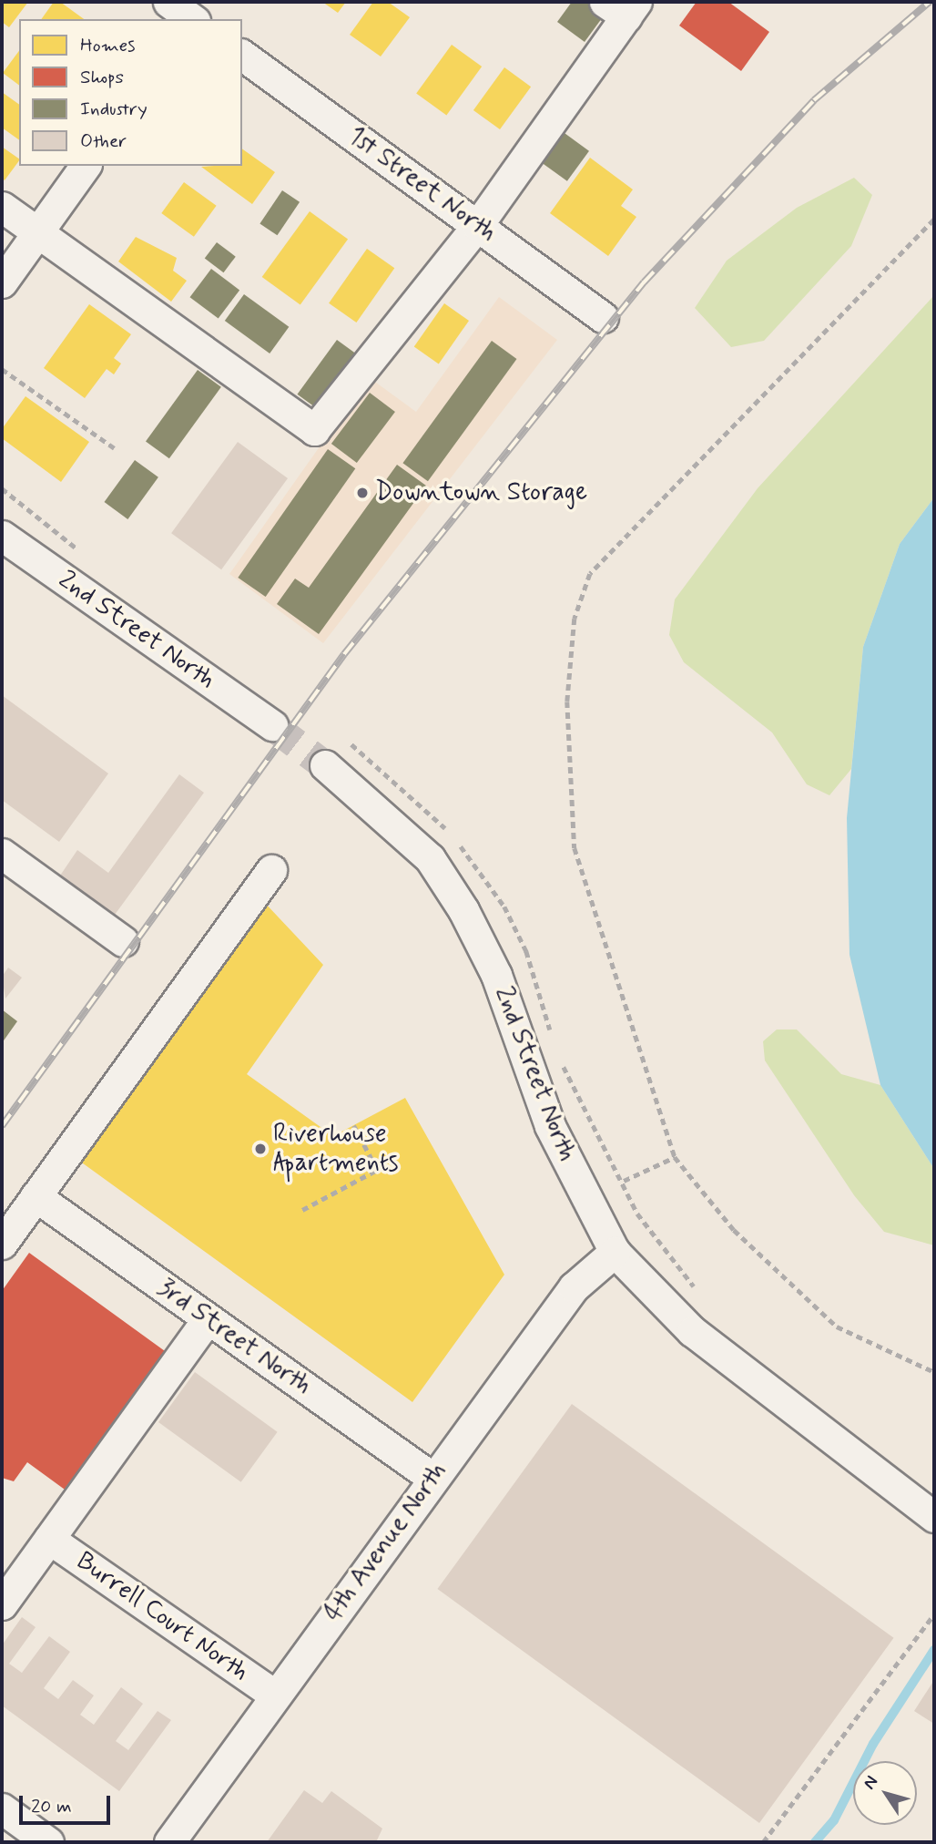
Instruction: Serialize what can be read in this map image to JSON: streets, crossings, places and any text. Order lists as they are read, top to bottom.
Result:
{
  "streets": {
    "street": [
      "1st Street North",
      "2nd Street North",
      "3rd Street North",
      "4th Avenue North",
      "Burrell Court North"
    ]
  },
  "crossings": [
    ["2nd Street North", "4th Avenue North"],
    ["3rd Street North", "4th Avenue North"],
    ["4th Avenue North", "Burrell Court North"]
  ],
  "places": ["Downtown Storage", "Riverhouse Apartments"],
  "legend": [
    "Homes",
    "Shops",
    "Industry",
    "Other"
  ],
  "scale_bar": "20 m",
  "north": "top left"
}
